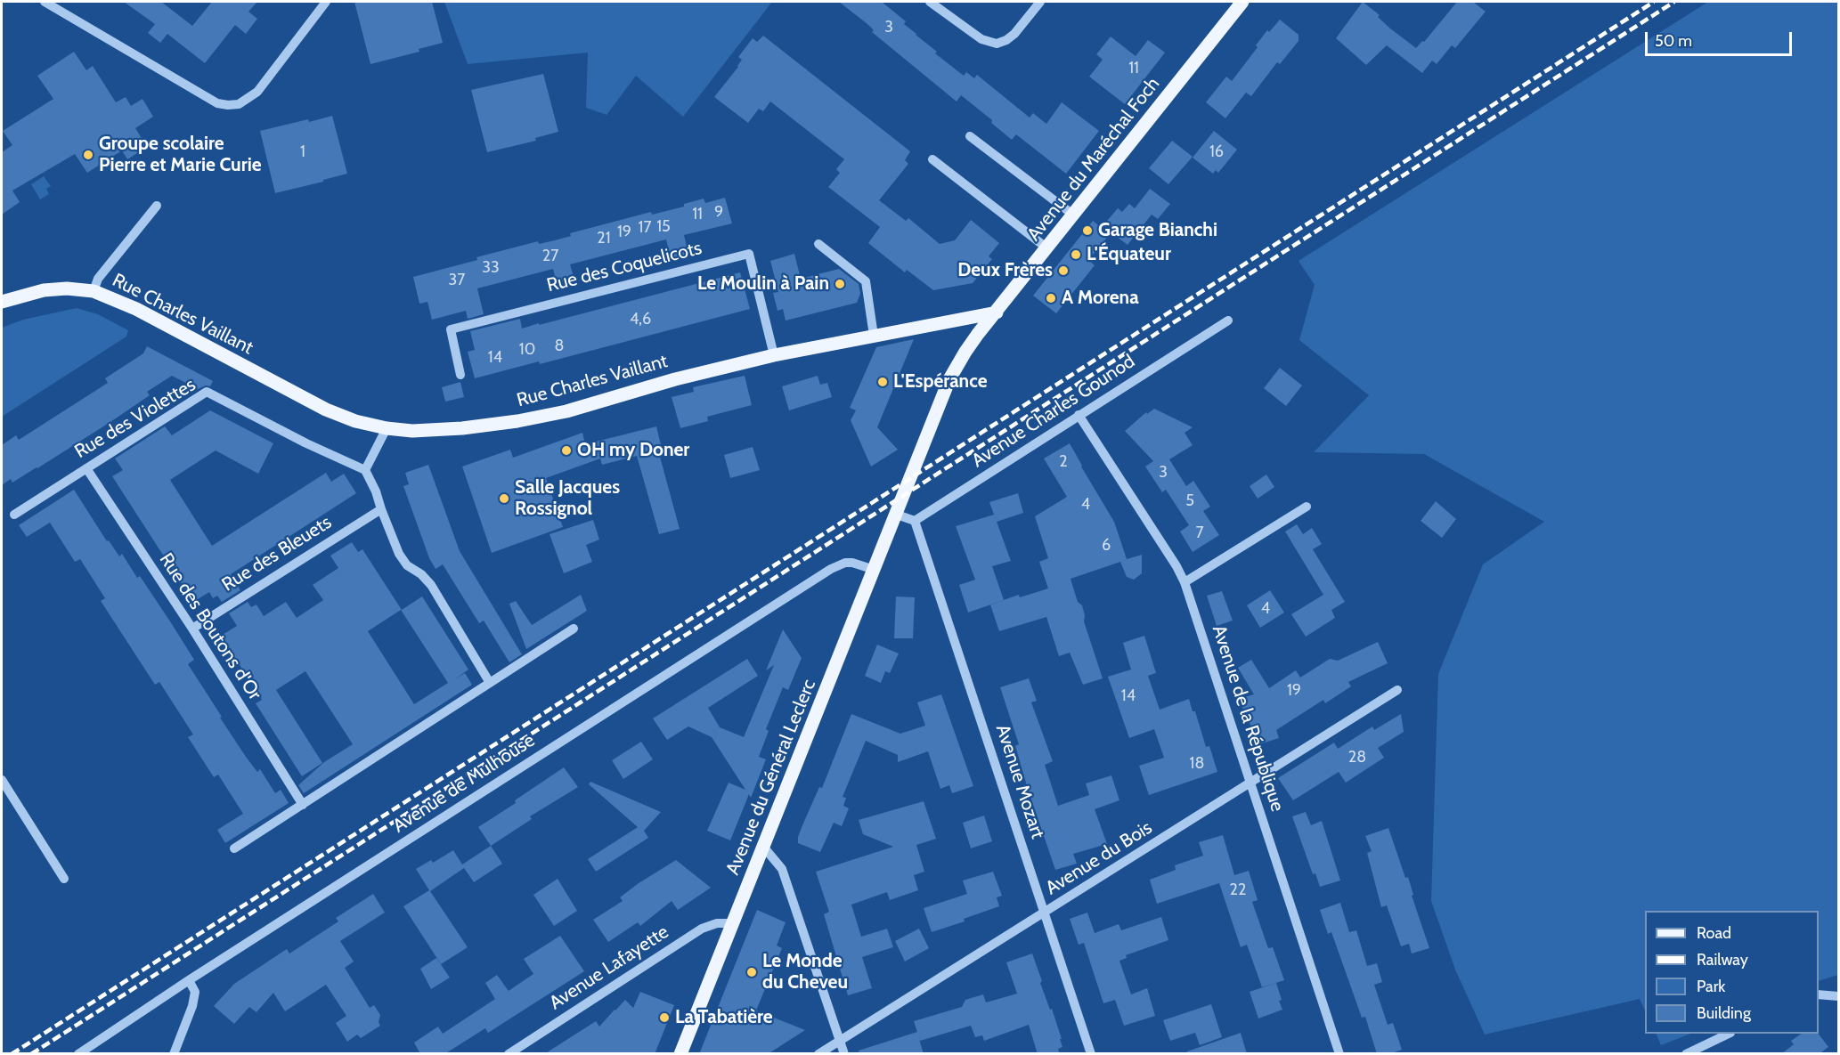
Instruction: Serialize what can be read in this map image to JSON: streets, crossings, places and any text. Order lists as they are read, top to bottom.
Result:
{
  "streets": {
    "main road": ["Avenue du Maréchal Foch", "Rue Charles Vaillant", "Avenue du Général Leclerc"],
    "street": [
      "Rue des Coquelicots",
      "Avenue Charles Gounod",
      "Rue des Violettes",
      "Rue des Bleuets",
      "Rue des Boutons d'Or",
      "Avenue de la République",
      "Avenue Mozart",
      "Avenue de Mulhouse",
      "Avenue du Bois",
      "Avenue Lafayette"
    ]
  },
  "crossings": [
    ["Avenue du Maréchal Foch", "Rue Charles Vaillant"],
    ["Avenue du Maréchal Foch", "Avenue du Général Leclerc"],
    ["Rue des Coquelicots", "Rue Charles Vaillant"],
    ["Avenue Charles Gounod", "Avenue de la République"],
    ["Avenue Charles Gounod", "Avenue Mozart"],
    ["Rue des Violettes", "Rue des Boutons d'Or"],
    ["Rue des Bleuets", "Rue des Boutons d'Or"],
    ["Avenue de la République", "Avenue du Bois"],
    ["Avenue du Général Leclerc", "Avenue de Mulhouse"],
    ["Avenue du Général Leclerc", "Avenue Lafayette"],
    ["Avenue Mozart", "Avenue du Bois"]
  ],
  "places": [
    "Groupe scolaire Pierre et Marie Curie",
    "Garage Bianchi",
    "L'Équateur",
    "Deux Frères",
    "Le Moulin à Pain",
    "A Morena",
    "L'Espérance",
    "OH my Doner",
    "Salle Jacques Rossignol",
    "Le Monde du Cheveu",
    "La Tabatière"
  ],
  "house_numbers": [
    "3",
    "11",
    "1",
    "16",
    "9",
    "11",
    "15",
    "17",
    "19",
    "21",
    "27",
    "33",
    "37",
    "4,6",
    "8",
    "10",
    "14",
    "2",
    "3",
    "5",
    "4",
    "7",
    "6",
    "4",
    "19",
    "14",
    "28",
    "18",
    "22"
  ],
  "legend": [
    "Road",
    "Railway",
    "Park",
    "Building"
  ],
  "scale_bar": "50 m"
}
